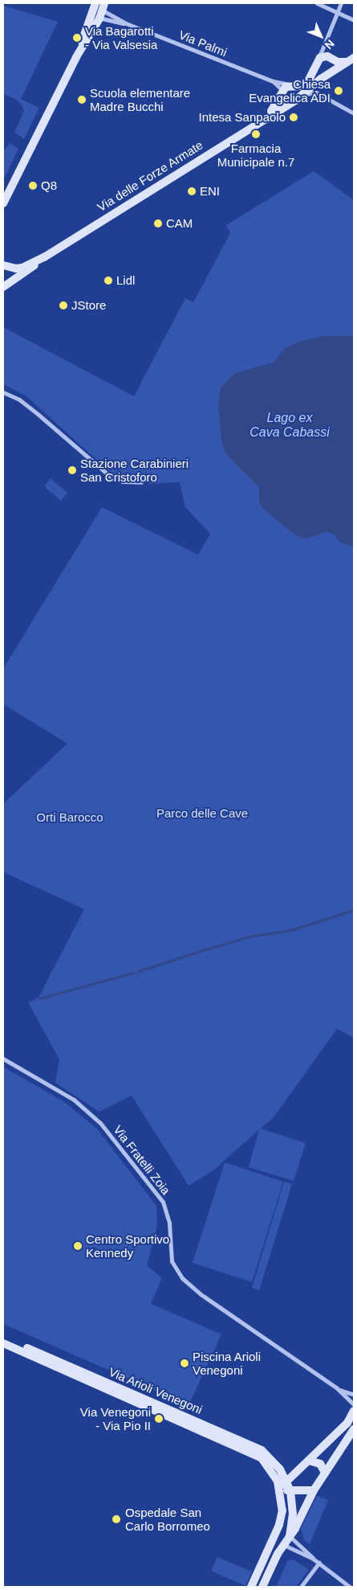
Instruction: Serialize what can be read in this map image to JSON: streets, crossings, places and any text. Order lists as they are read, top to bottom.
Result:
{
  "streets": {
    "street": [
      "Via Palmi",
      "Via delle Forze Armate",
      "Via Fratelli Zoia",
      "Via Arioli Venegoni"
    ]
  },
  "crossings": [
    ["Via Palmi", "Via delle Forze Armate"]
  ],
  "water": ["Lago ex Cava Cabassi"],
  "parks": ["Parco delle Cave", "Orti Barocco"],
  "places": [
    "Via Bagarotti - Via Valsesia",
    "Chiesa Evangelica ADI",
    "Scuola elementare Madre Bucchi",
    "Intesa Sanpaolo",
    "Farmacia Municipale n.7",
    "Q8",
    "ENI",
    "CAM",
    "Lidl",
    "JStore",
    "Stazione Carabinieri San Cristoforo",
    "Centro Sportivo Kennedy",
    "Piscina Arioli Venegoni",
    "Via Venegoni - Via Pio II",
    "Ospedale San Carlo Borromeo"
  ],
  "north": "bottom right"
}
